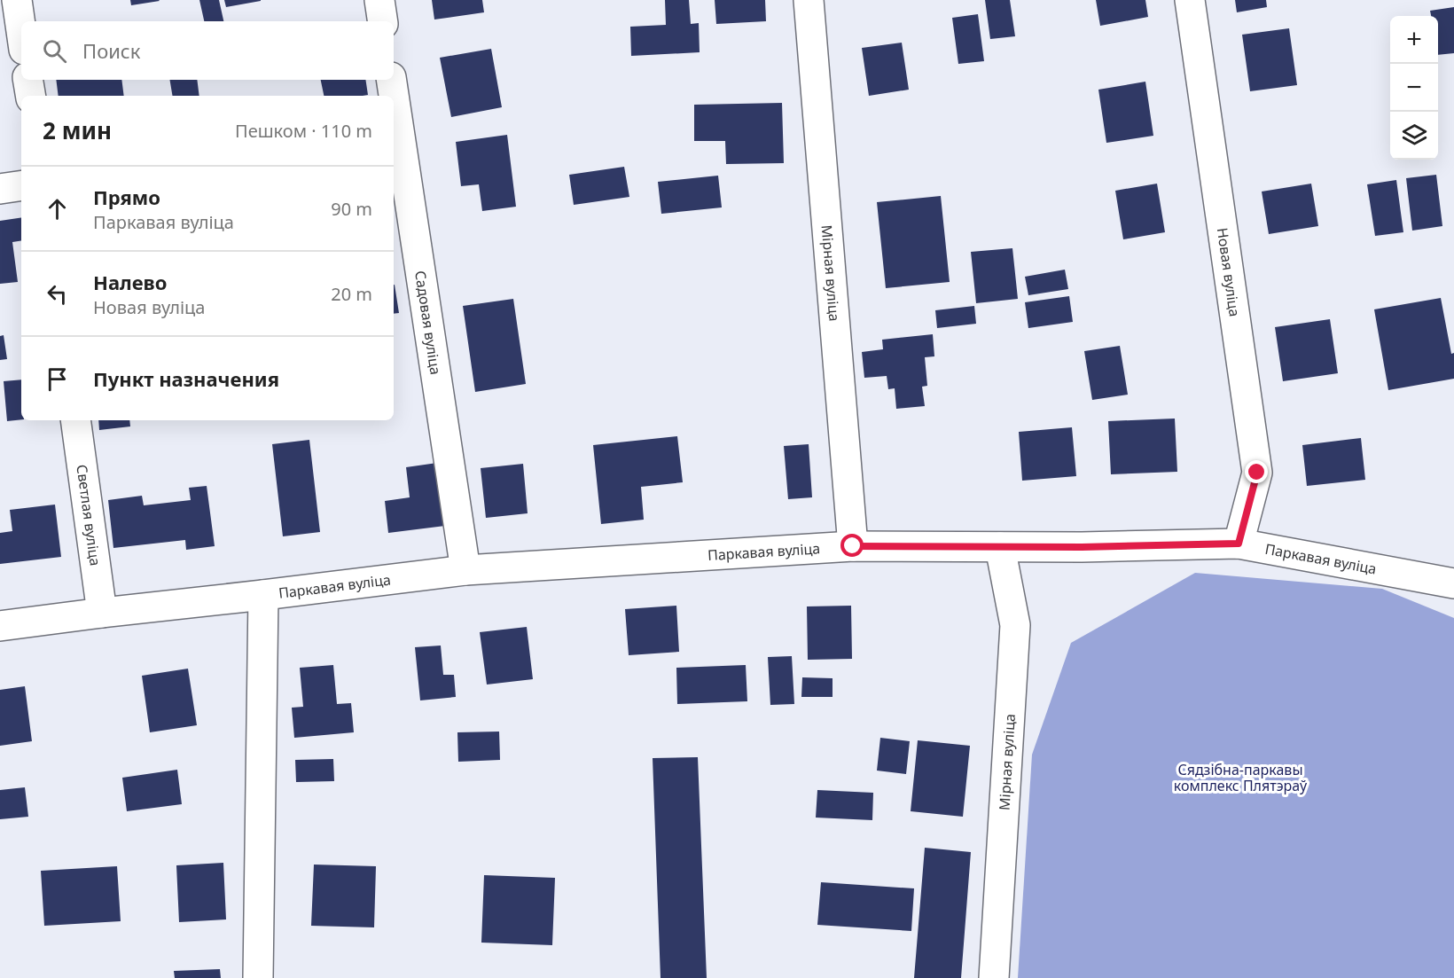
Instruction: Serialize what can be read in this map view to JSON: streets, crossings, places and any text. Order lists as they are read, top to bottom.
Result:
{
  "streets": {
    "street": [
      "Новая вуліца",
      "Мірная вуліца",
      "Садовая вуліца",
      "Светлая вуліца",
      "Паркавая вуліца"
    ]
  },
  "crossings": [
    ["Новая вуліца", "Паркавая вуліца"],
    ["Мірная вуліца", "Паркавая вуліца"],
    ["Садовая вуліца", "Паркавая вуліца"],
    ["Светлая вуліца", "Паркавая вуліца"]
  ],
  "parks": ["Сядзібна-паркавы комплекс Плятэраў"],
  "page": {
    "map_buttons": ["+", "−"],
    "search": "Поиск",
    "heading": ["2 мин", "Пешком · 110 m"],
    "list": [
      ["Прямо", "Паркавая вуліца", "90 m"],
      ["Налево", "Новая вуліца", "20 m"],
      "Пункт назначения"
    ]
  }
}
